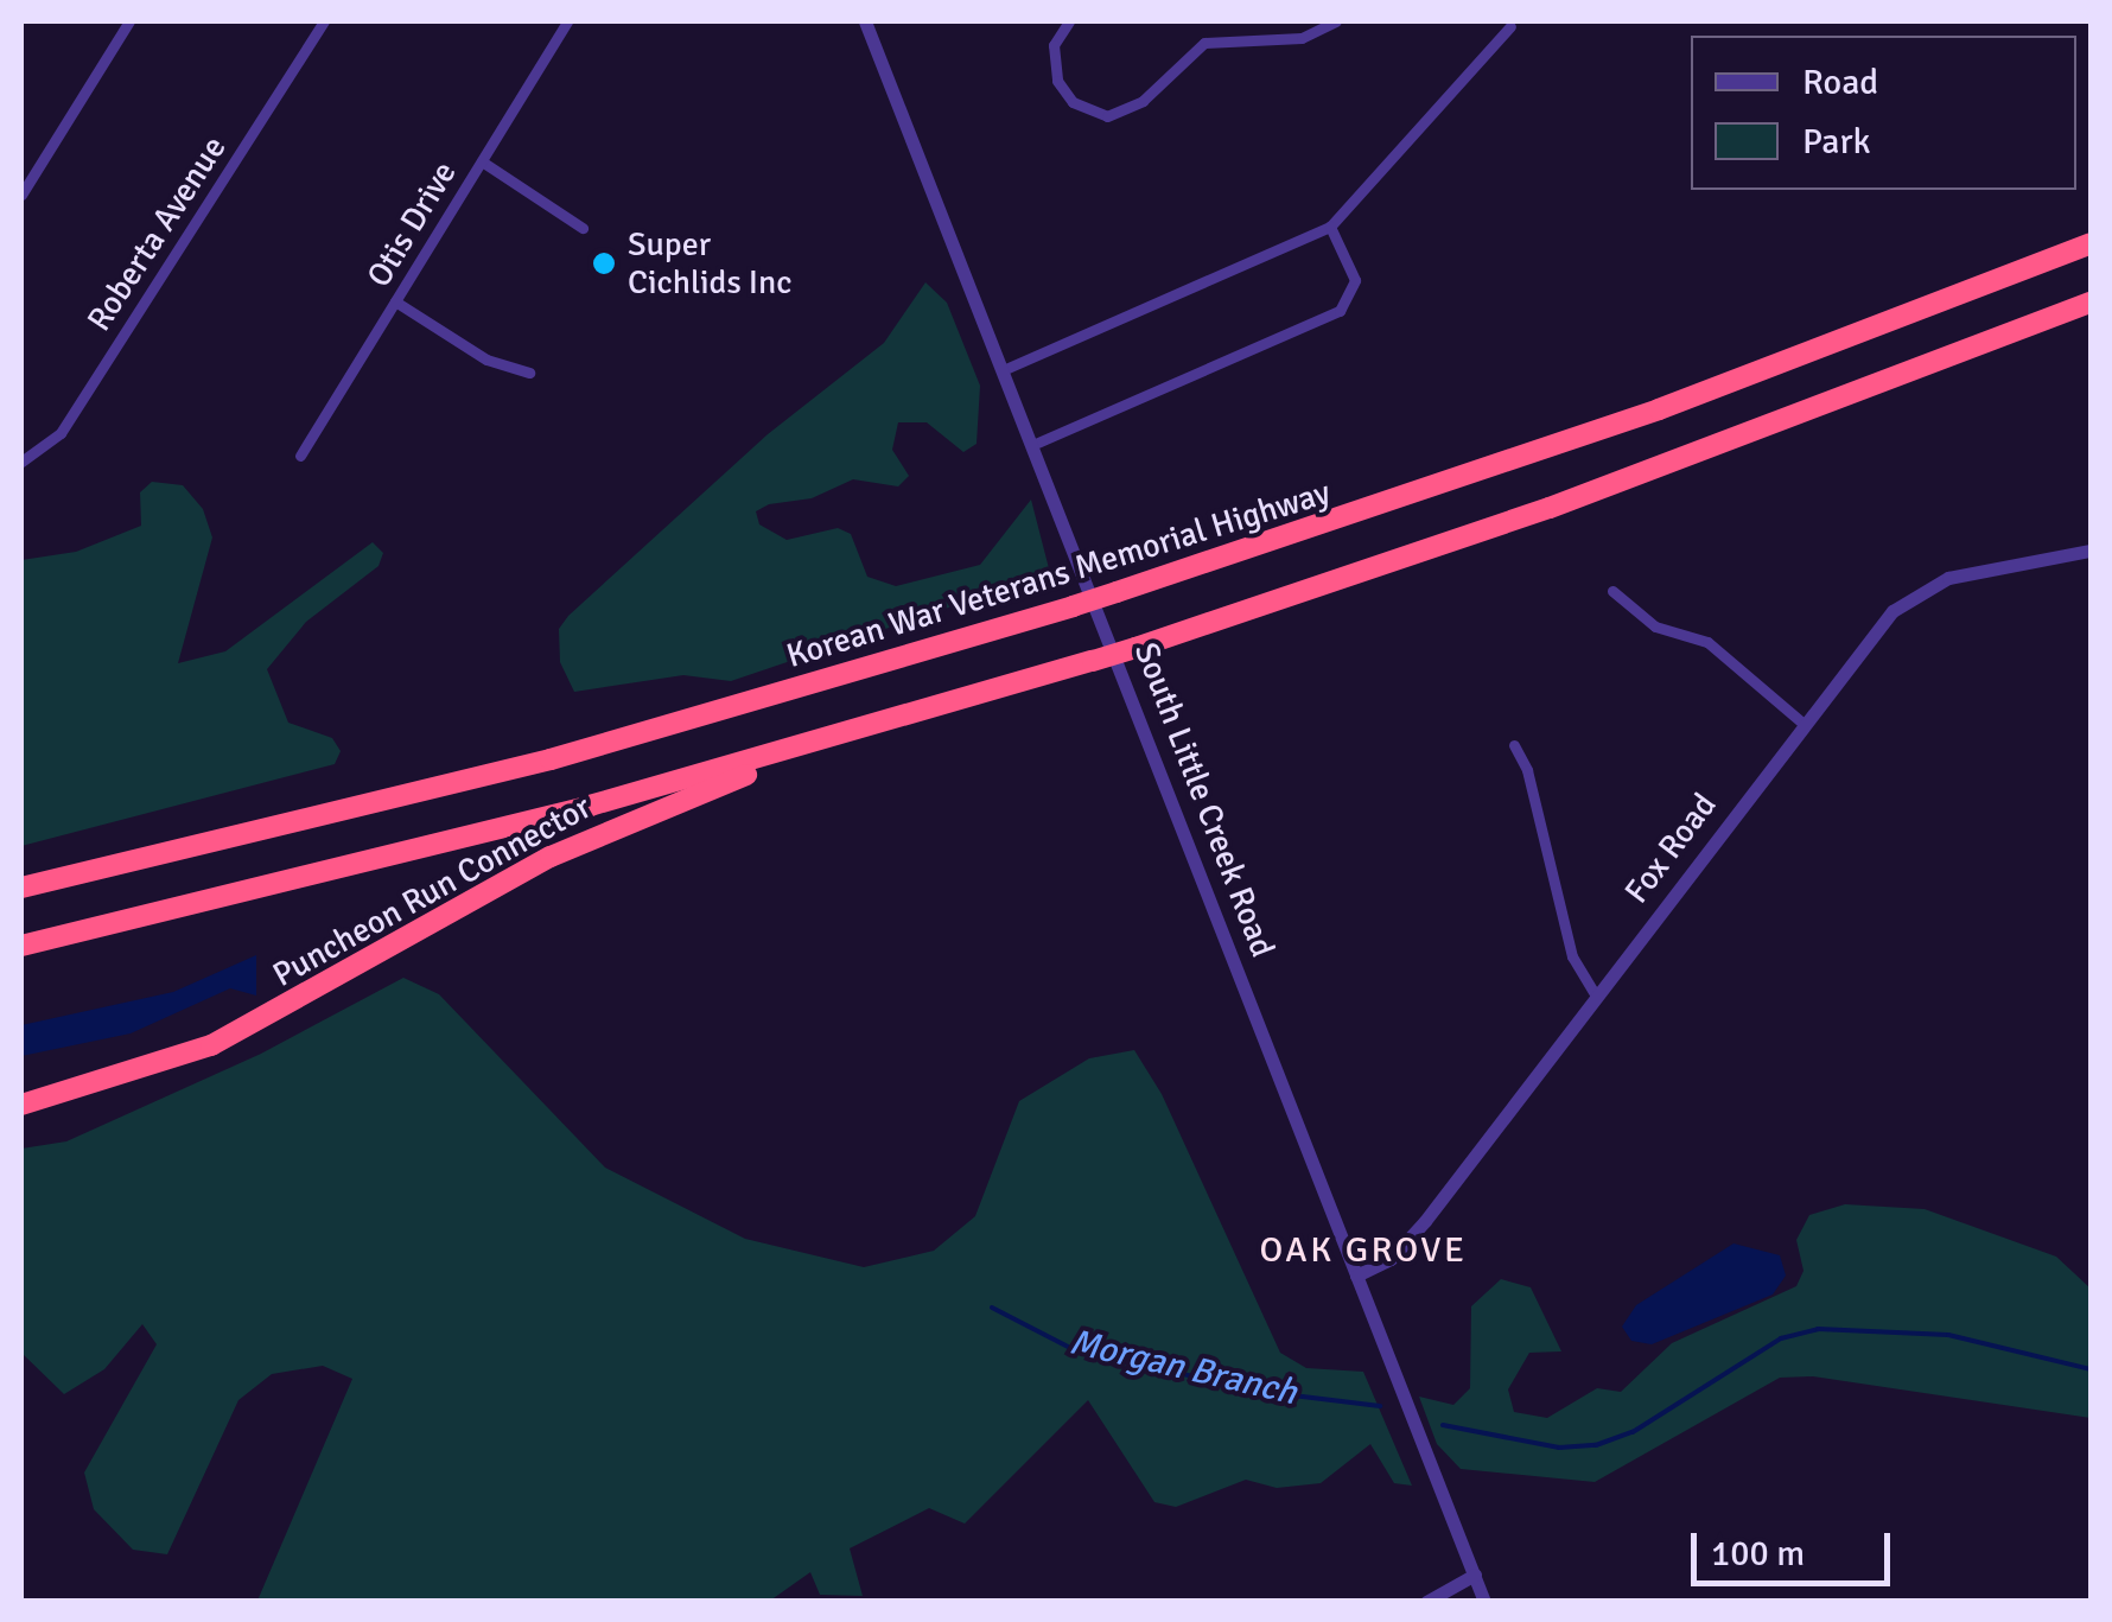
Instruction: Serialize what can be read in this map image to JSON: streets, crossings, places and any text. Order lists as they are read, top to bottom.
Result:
{
  "streets": {
    "highway": ["Korean War Veterans Memorial Highway", "Puncheon Run Connector"],
    "street": [
      "Otis Drive",
      "Roberta Avenue",
      "South Little Creek Road",
      "Fox Road"
    ]
  },
  "crossings": [
    ["South Little Creek Road", "Fox Road"]
  ],
  "districts": ["OAK GROVE"],
  "water": ["Morgan Branch"],
  "places": ["Super Cichlids Inc"],
  "legend": ["Road", "Park"],
  "scale_bar": "100 m"
}
